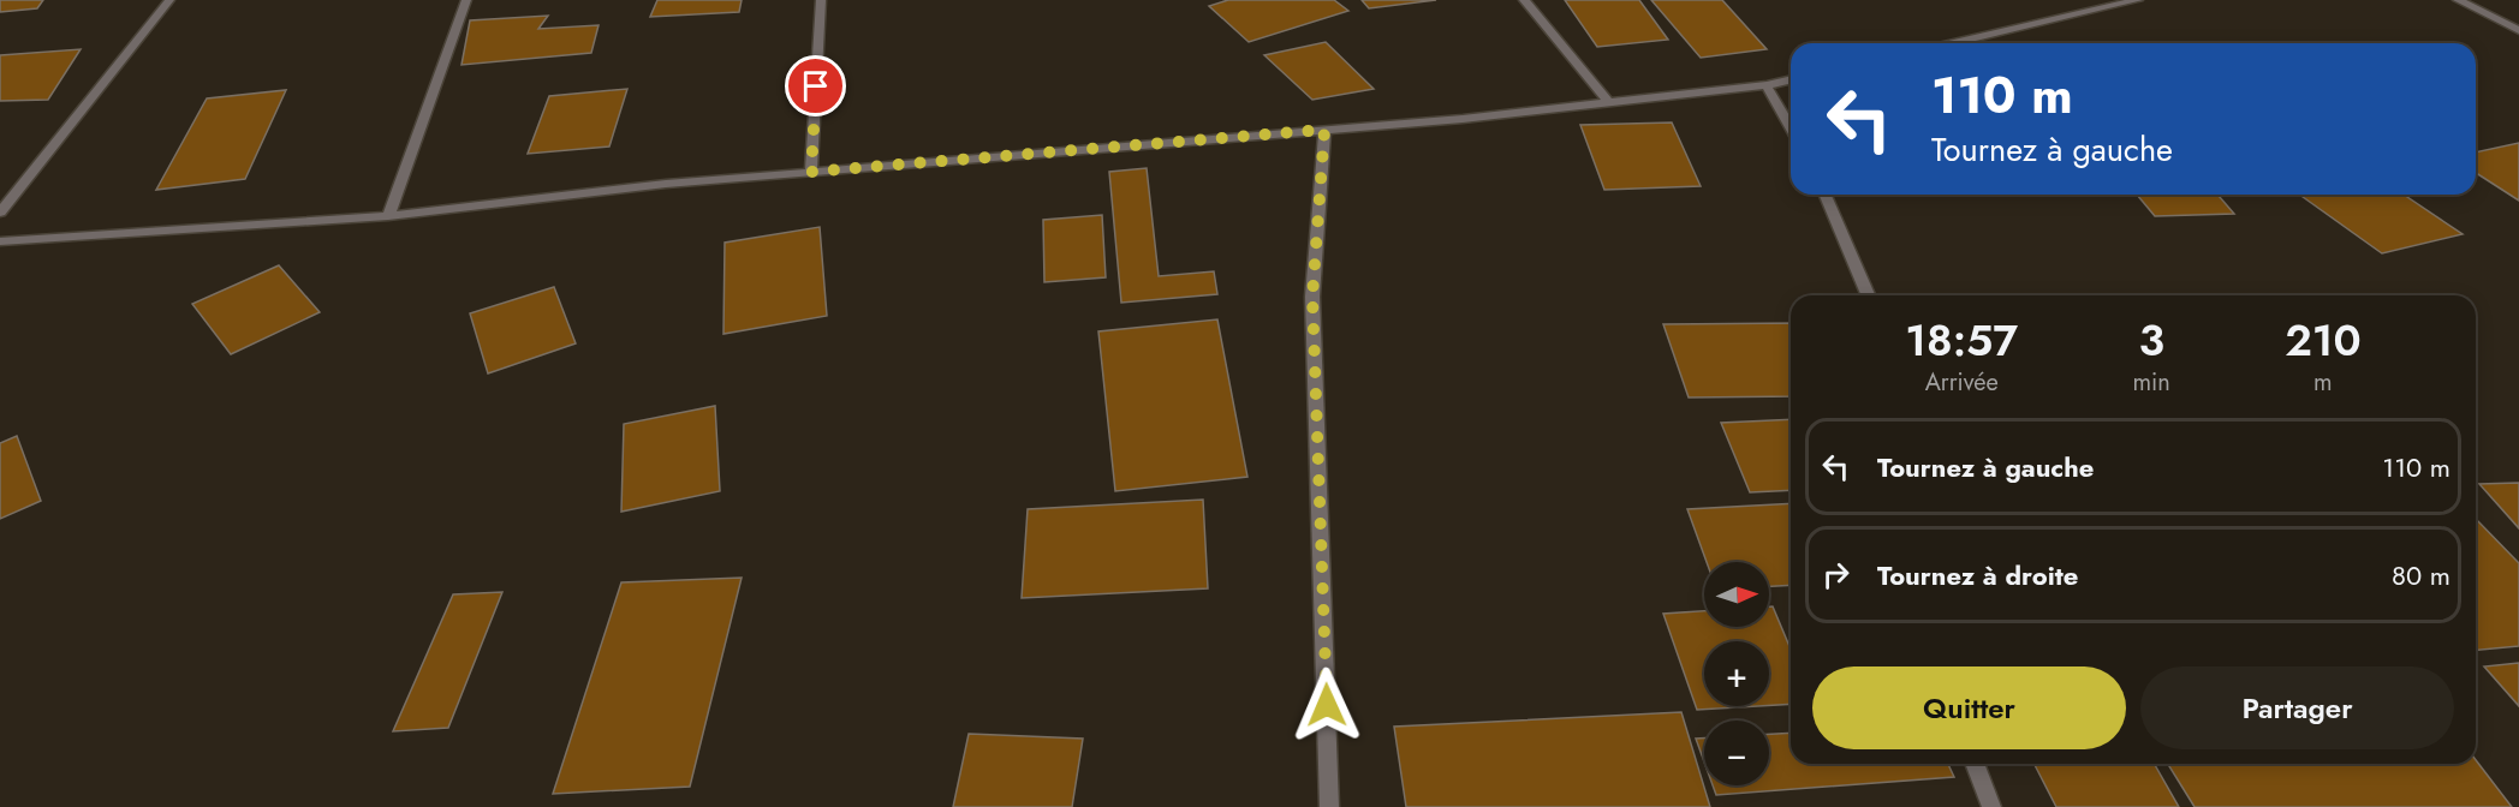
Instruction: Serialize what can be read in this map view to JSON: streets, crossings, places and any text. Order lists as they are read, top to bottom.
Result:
{
  "north": "right",
  "page": {
    "turn": ["110 m", "Tournez à gauche"],
    "eta": [
      "18:57",
      "Arrivée",
      "3",
      "min",
      "210",
      "m"
    ],
    "list": [
      {
        "name": "Tournez à gauche",
        "value": "110 m"
      },
      {
        "name": "Tournez à droite",
        "value": "80 m"
      }
    ],
    "map_buttons": ["+", "−"],
    "buttons": ["Quitter", "Partager"]
  }
}
